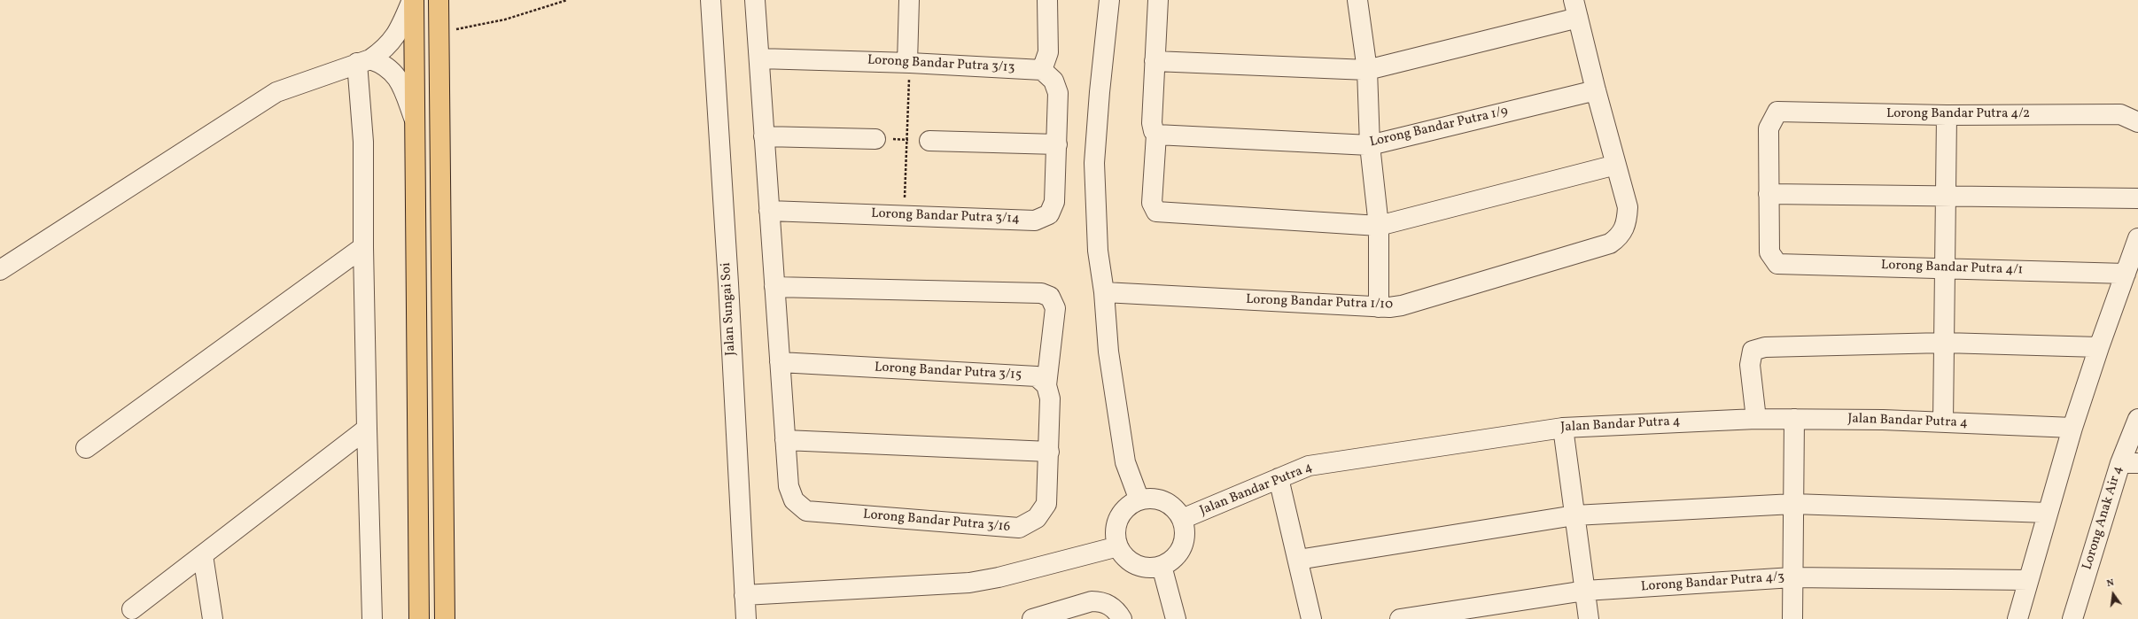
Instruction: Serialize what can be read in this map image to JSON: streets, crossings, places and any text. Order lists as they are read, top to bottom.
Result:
{
  "streets": {
    "street": [
      "Lorong Bandar Putra 3/13",
      "Lorong Bandar Putra 4/2",
      "Lorong Bandar Putra 1/9",
      "Lorong Bandar Putra 3/14",
      "Lorong Bandar Putra 4/1",
      "Lorong Bandar Putra 1/10",
      "Jalan Sungai Soi",
      "Lorong Bandar Putra 3/15",
      "Jalan Bandar Putra 4",
      "Lorong Anak Air 4",
      "Lorong Bandar Putra 3/16",
      "Lorong Bandar Putra 4/3"
    ]
  },
  "crossings": [
    ["Lorong Bandar Putra 4/2", "Lorong Bandar Putra 4/1"]
  ],
  "north": "top"
}
